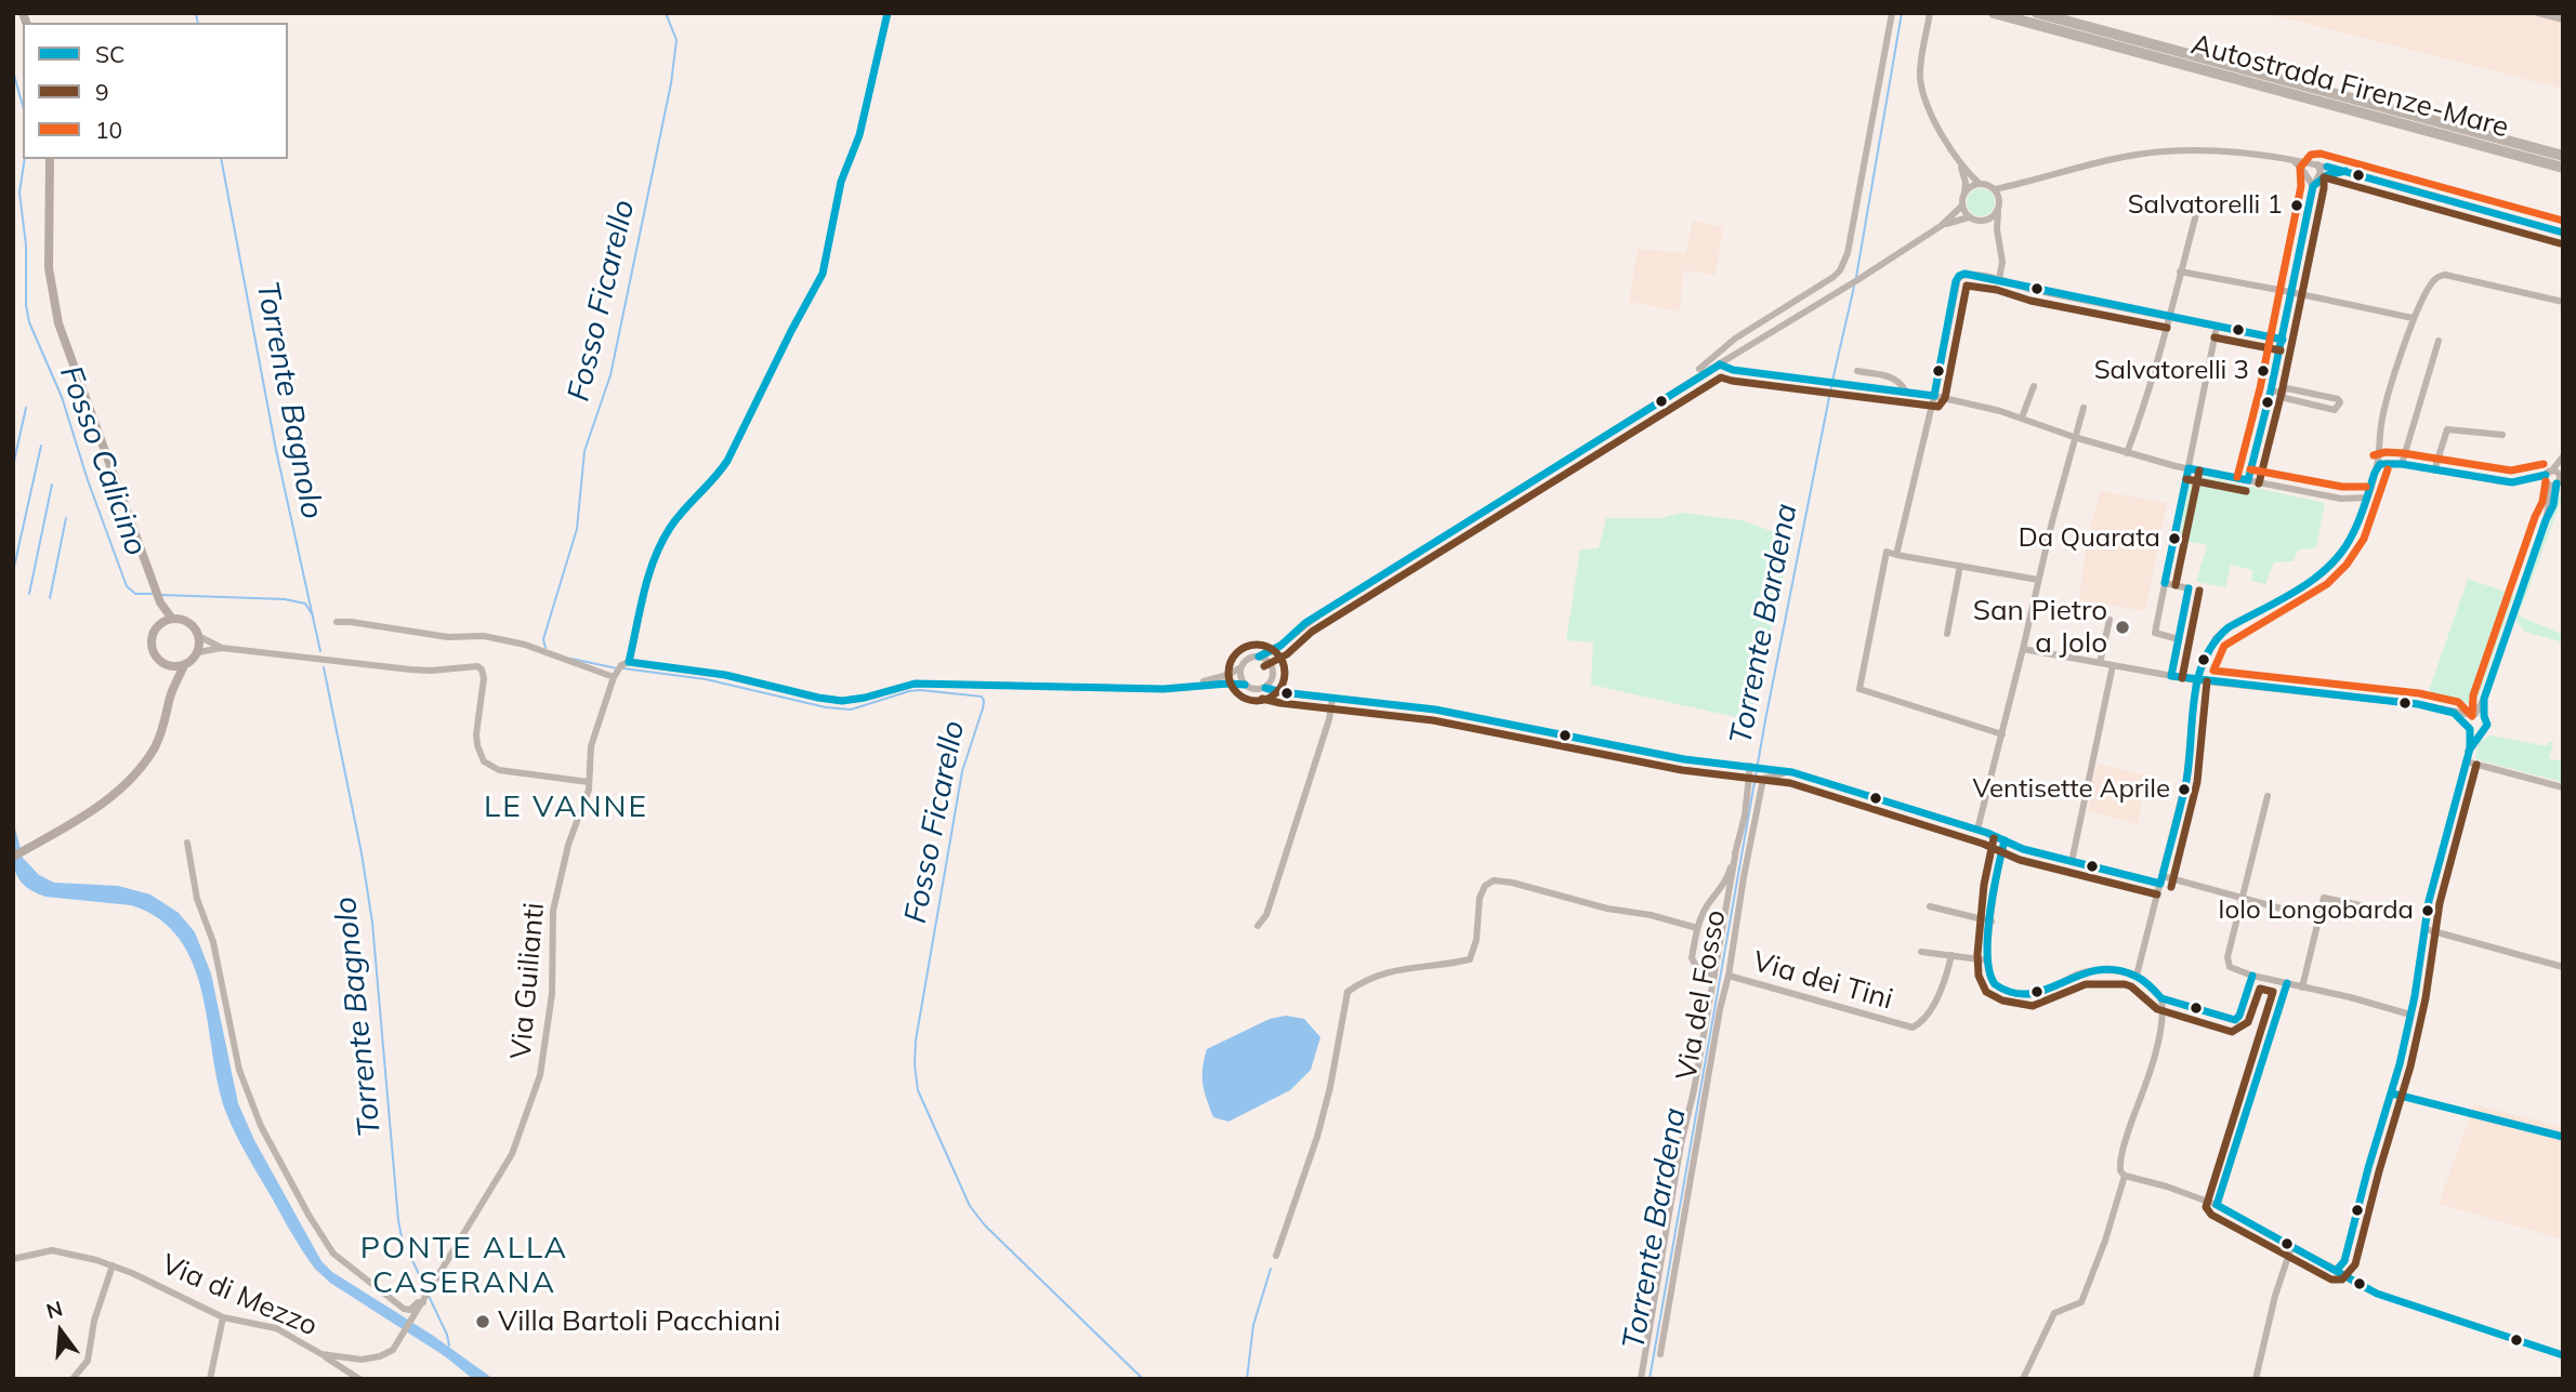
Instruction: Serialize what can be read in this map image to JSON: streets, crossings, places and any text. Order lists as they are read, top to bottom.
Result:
{
  "streets": {
    "highway": ["Autostrada Firenze-Mare"],
    "street": [
      "Via Guilianti",
      "Via dei Tini",
      "Via del Fosso",
      "Via di Mezzo"
    ]
  },
  "crossings": [
    ["Via Guilianti", "Via di Mezzo"],
    ["Via dei Tini", "Via del Fosso"]
  ],
  "districts": ["LE VANNE", "PONTE ALLA CASERANA"],
  "water": [
    "Fosso Ficarello",
    "Torrente Bagnolo",
    "Fosso Calicino",
    "Torrente Bardena"
  ],
  "places": [
    "Salvatorelli 1",
    "Salvatorelli 3",
    "Da Quarata",
    "San Pietro a Jolo",
    "Ventisette Aprile",
    "Iolo Longobarda",
    "Villa Bartoli Pacchiani"
  ],
  "lines": ["transit line SC", "transit line 10", "transit line 9"],
  "legend": ["SC", "9", "10"],
  "north": "top"
}
